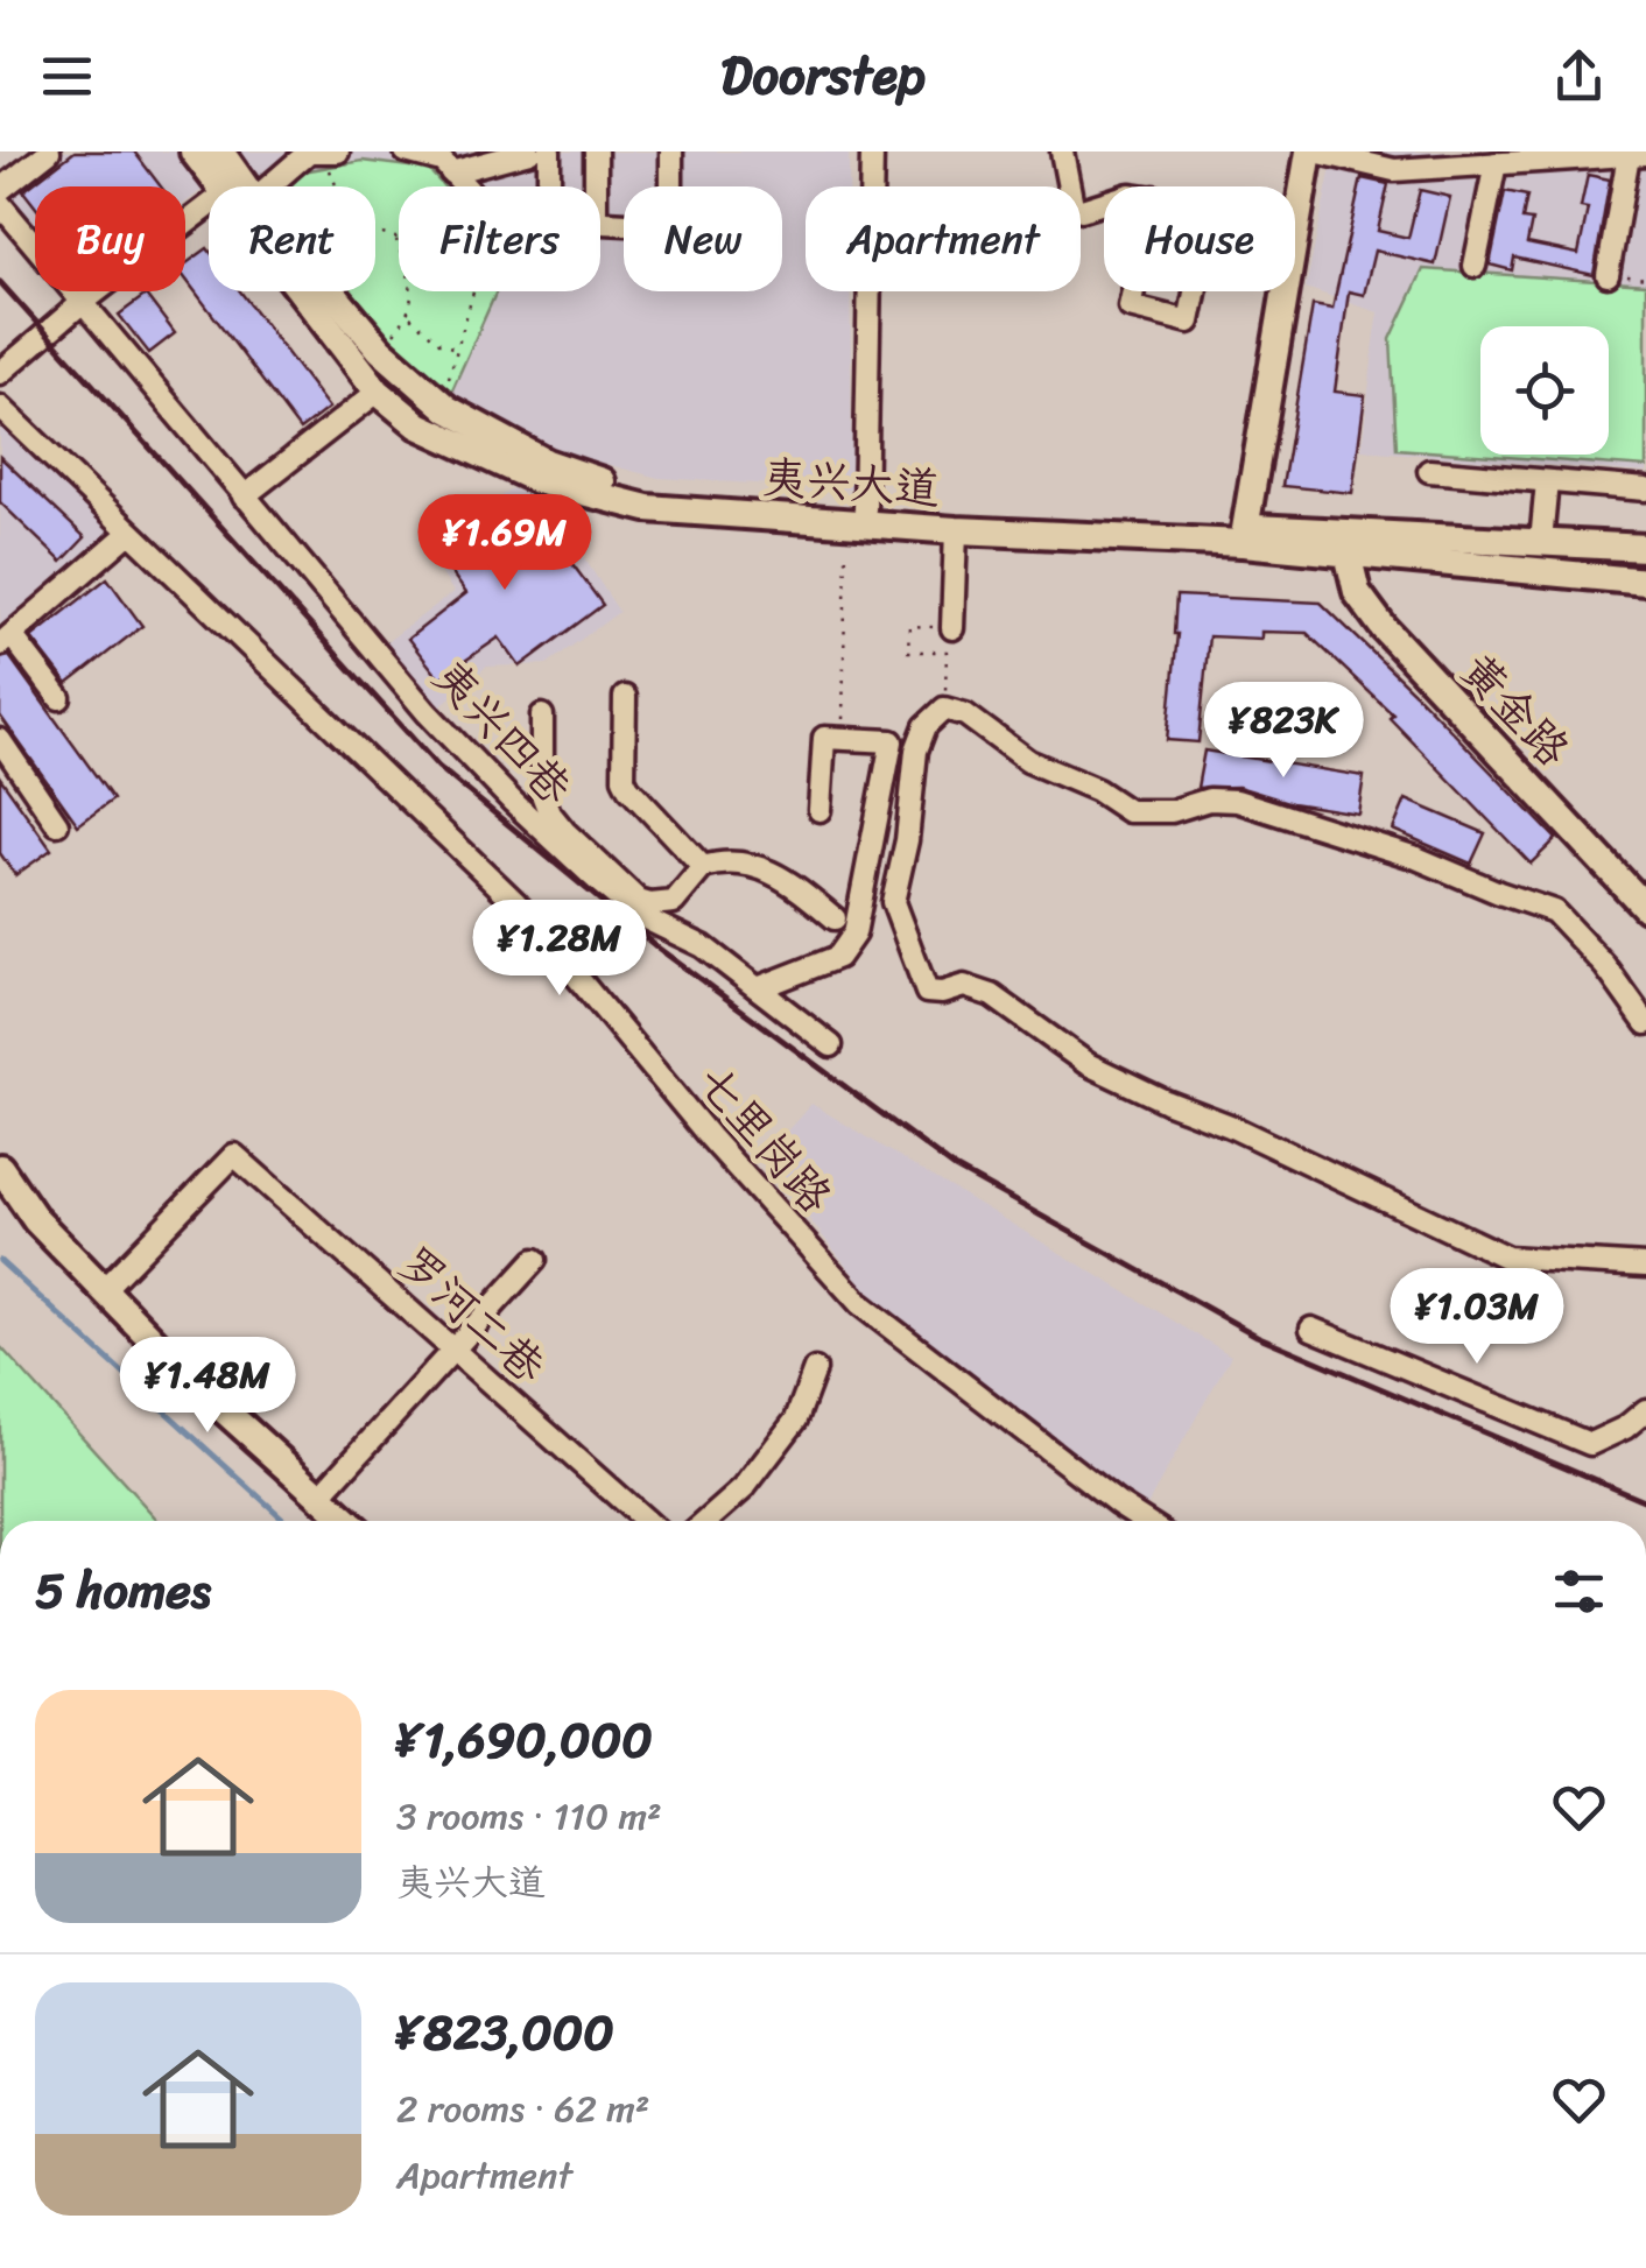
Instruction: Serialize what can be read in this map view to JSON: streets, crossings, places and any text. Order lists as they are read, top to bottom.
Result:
{
  "streets": {
    "main road": ["夷兴大道", "黄金路"],
    "street": ["夷兴四巷", "七里岗路", "罗河二巷"]
  },
  "crossings": [
    ["夷兴大道", "黄金路"]
  ],
  "page": {
    "header": "Doorstep",
    "chip": [
      "Buy",
      "Rent",
      "Filters",
      "New",
      "Apartment",
      "House"
    ],
    "price": [
      "¥1.69M",
      "¥823K",
      "¥1.28M",
      "¥1.03M",
      "¥1.48M"
    ],
    "heading": "5 homes",
    "list": [
      {
        "name": "¥1,690,000",
        "note": "3 rooms · 110 m² · 夷兴大道"
      },
      {
        "name": "¥823,000",
        "note": "2 rooms · 62 m² · Apartment"
      }
    ]
  }
}
